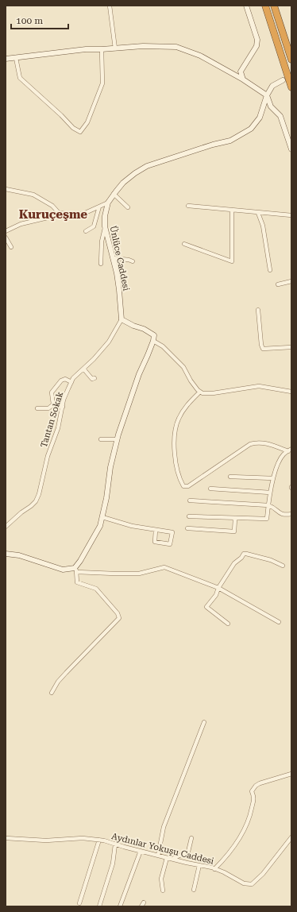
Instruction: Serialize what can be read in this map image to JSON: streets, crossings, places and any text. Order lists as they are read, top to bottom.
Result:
{
  "streets": {
    "street": ["Ünlüce Caddesi", "Tantan Sokak", "Aydınlar Yokuşu Caddesi"]
  },
  "crossings": [
    ["Ünlüce Caddesi", "Tantan Sokak"]
  ],
  "districts": ["Kuruçeşme"],
  "scale_bar": "100 m"
}
